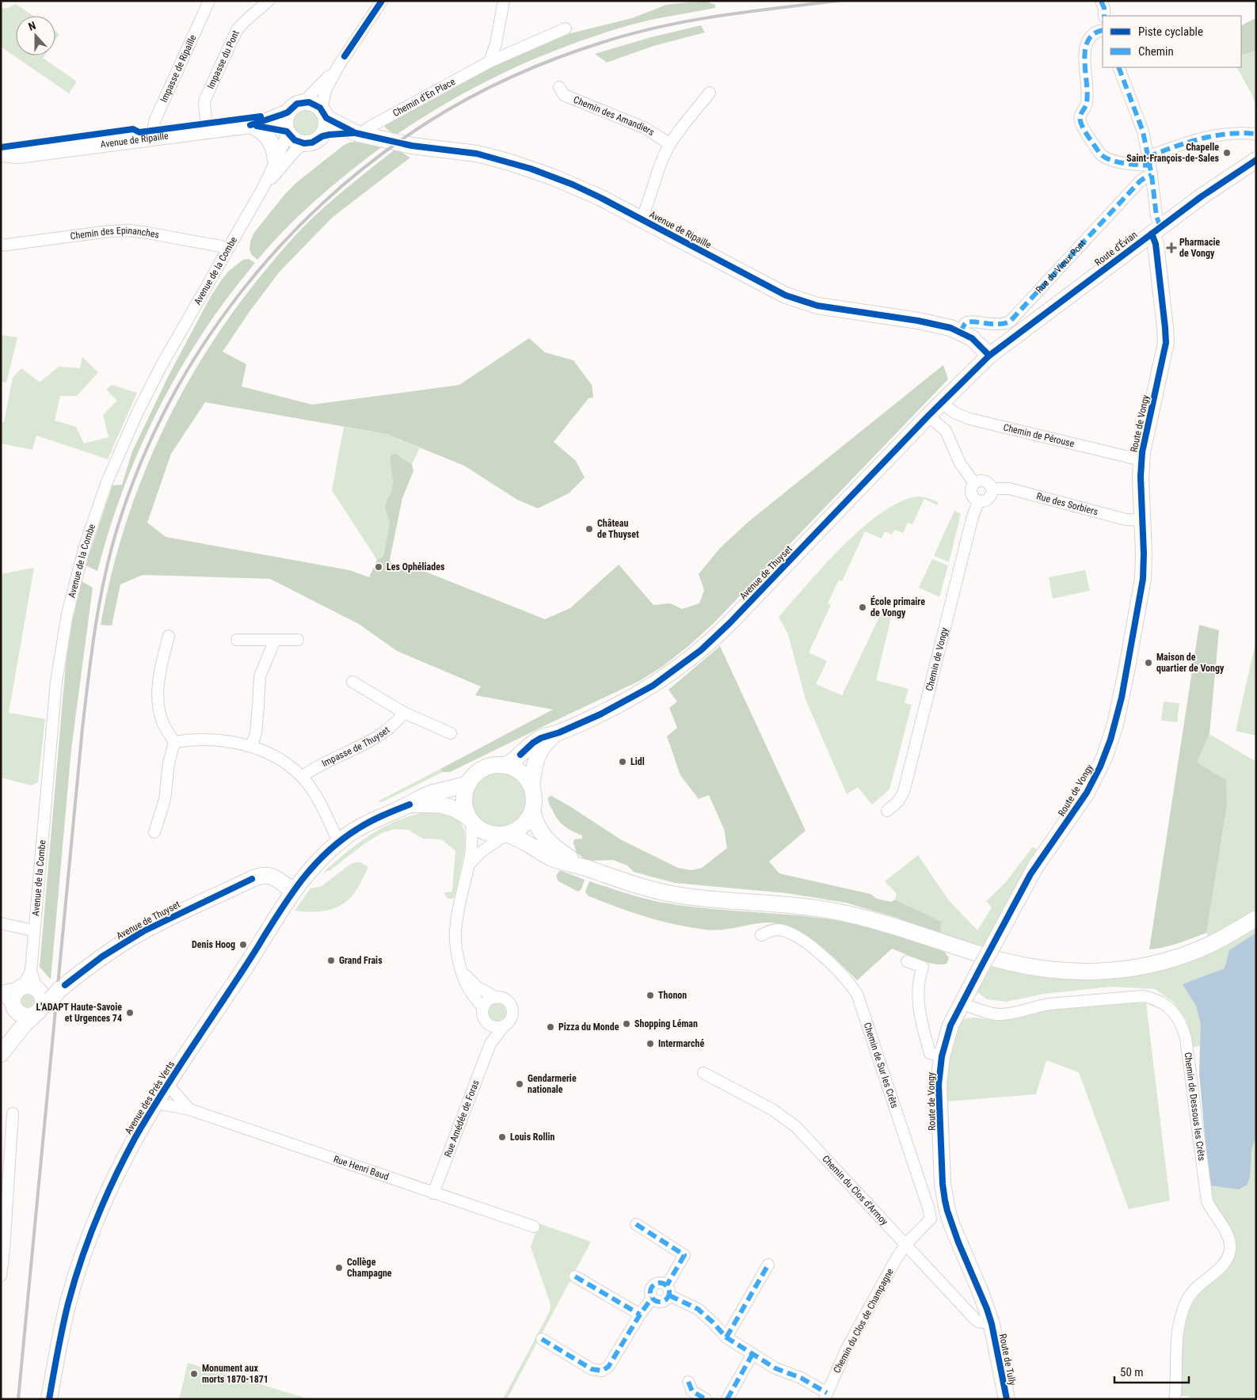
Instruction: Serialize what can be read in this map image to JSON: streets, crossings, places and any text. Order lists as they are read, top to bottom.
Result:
{
  "streets": {
    "street": [
      "Impasse du Pont",
      "Impasse de Ripaille",
      "Chemin d'En Place",
      "Chemin des Amandiers",
      "Avenue de Ripaille",
      "Chemin des Epinanches",
      "Route d'Évian",
      "Rue du Vieux Pont",
      "Avenue de la Combe",
      "Route de Vongy",
      "Chemin de Pérouse",
      "Rue des Sorbiers",
      "Avenue de Thuyset",
      "Chemin de Vongy",
      "Impasse de Thuyset",
      "Chemin de Sur les Crêts",
      "Avenue des Prés Verts",
      "Chemin de Dessous les Crêts",
      "Rue Amédée de Foras",
      "Rue Henri Baud",
      "Chemin du Clos d'Armoy",
      "Chemin du Clos de Champagne",
      "Route de Tully"
    ]
  },
  "crossings": [
    ["Impasse du Pont", "Avenue de Ripaille"],
    ["Impasse de Ripaille", "Avenue de Ripaille"],
    ["Chemin d'En Place", "Avenue de Ripaille"],
    ["Avenue de Ripaille", "Route d'Évian"],
    ["Avenue de Ripaille", "Rue du Vieux Pont"],
    ["Avenue de Ripaille", "Avenue de la Combe"],
    ["Avenue de Ripaille", "Avenue de Thuyset"],
    ["Chemin des Epinanches", "Avenue de la Combe"],
    ["Route d'Évian", "Route de Vongy"],
    ["Route d'Évian", "Avenue de Thuyset"],
    ["Avenue de la Combe", "Avenue de Thuyset"],
    ["Route de Vongy", "Chemin de Pérouse"],
    ["Route de Vongy", "Rue des Sorbiers"],
    ["Route de Vongy", "Chemin de Dessous les Crêts"],
    ["Route de Vongy", "Chemin du Clos d'Armoy"],
    ["Route de Vongy", "Route de Tully"],
    ["Chemin de Pérouse", "Avenue de Thuyset"],
    ["Rue des Sorbiers", "Chemin de Vongy"],
    ["Avenue de Thuyset", "Avenue des Prés Verts"],
    ["Chemin de Sur les Crêts", "Chemin du Clos d'Armoy"],
    ["Chemin de Sur les Crêts", "Chemin du Clos de Champagne"],
    ["Avenue des Prés Verts", "Rue Henri Baud"],
    ["Rue Amédée de Foras", "Rue Henri Baud"],
    ["Chemin du Clos d'Armoy", "Chemin du Clos de Champagne"],
    ["Chemin du Clos d'Armoy", "Route de Tully"]
  ],
  "places": {
    "other": [
      "Chapelle Saint-François-de-Sales",
      "Château de Thuyset",
      "Les Ophéliades",
      "École primaire de Vongy",
      "Maison de quartier de Vongy",
      "Lidl",
      "Denis Hoog",
      "Grand Frais",
      "Thonon",
      "L'ADAPT Haute-Savoie et Urgences 74",
      "Shopping Léman",
      "Pizza du Monde",
      "Intermarché",
      "Gendarmerie nationale",
      "Louis Rollin",
      "Collège Champagne",
      "Monument aux morts 1870-1871"
    ],
    "health": ["Pharmacie de Vongy"]
  },
  "legend": ["Piste cyclable", "Chemin"],
  "scale_bar": "50 m",
  "north": "top"
}
